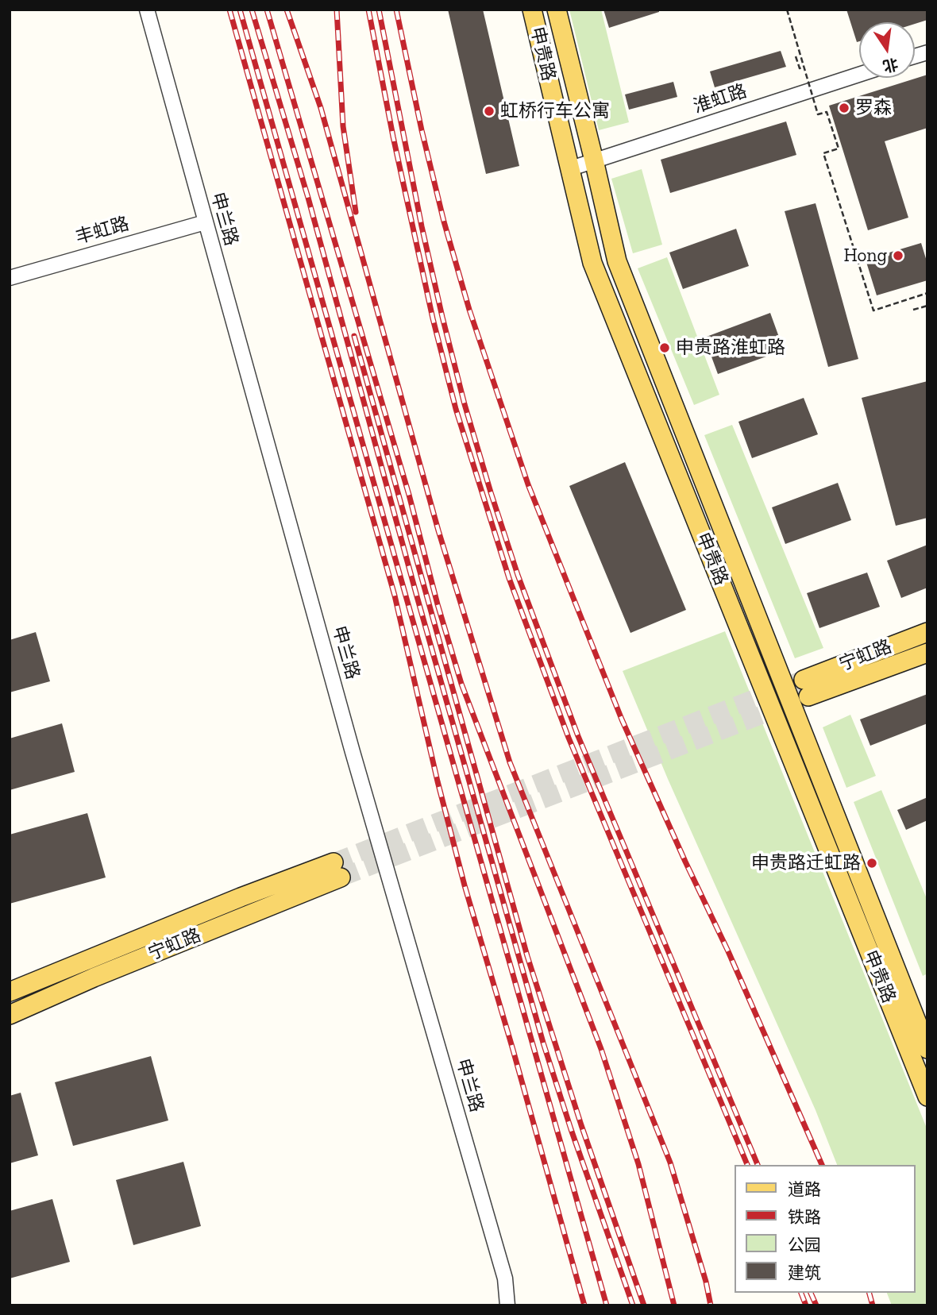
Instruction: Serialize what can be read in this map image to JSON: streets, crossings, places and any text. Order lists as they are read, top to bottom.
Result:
{
  "streets": {
    "main road": ["申贵路", "宁虹路"],
    "street": ["淮虹路", "申兰路", "丰虹路"]
  },
  "crossings": [
    ["申贵路", "淮虹路"],
    ["申兰路", "丰虹路"]
  ],
  "places": [
    "罗森",
    "虹桥行车公寓",
    "Hong",
    "申贵路淮虹路",
    "申贵路迁虹路"
  ],
  "legend": [
    "道路",
    "铁路",
    "公园",
    "建筑"
  ],
  "north": "bottom"
}
